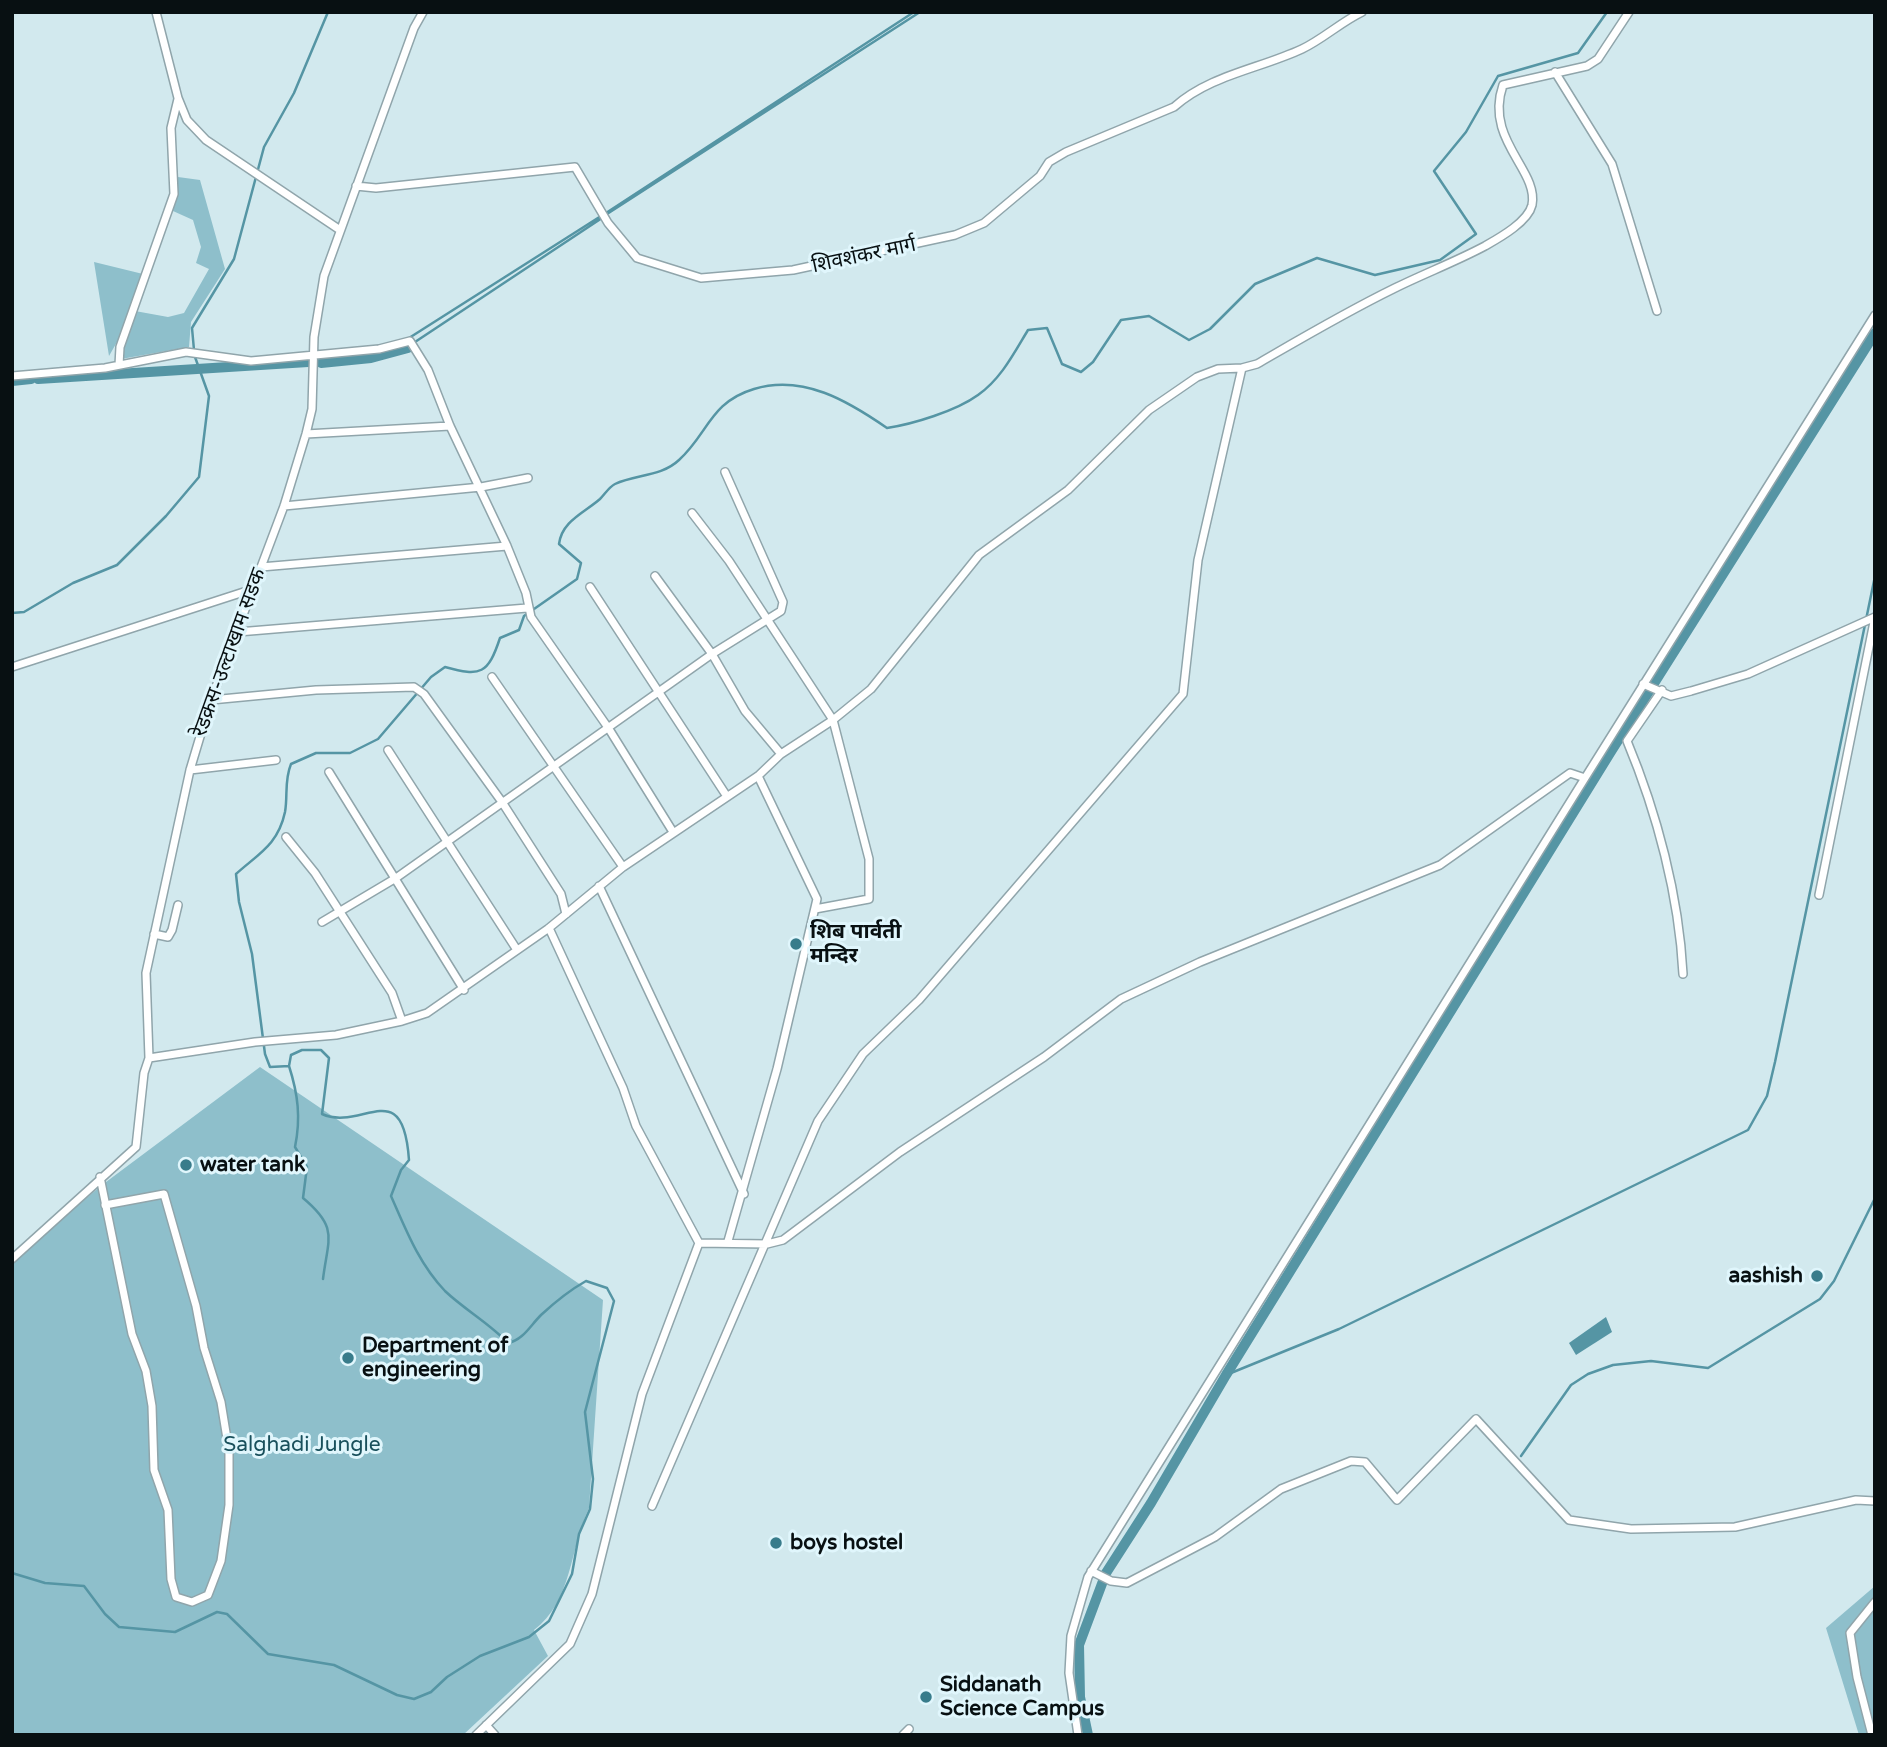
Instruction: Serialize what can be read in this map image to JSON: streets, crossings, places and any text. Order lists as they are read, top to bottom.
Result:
{
  "streets": {
    "street": ["शिवशंकर मार्ग", "रेडक्रस-उल्टाखाम सडक"]
  },
  "crossings": [
    ["शिवशंकर मार्ग", "रेडक्रस-उल्टाखाम सडक"]
  ],
  "parks": ["Salghadi Jungle"],
  "places": [
    "शिब पार्वती मन्दिर",
    "water tank",
    "aashish",
    "Department of engineering",
    "boys hostel",
    "Siddanath Science Campus"
  ]
}
